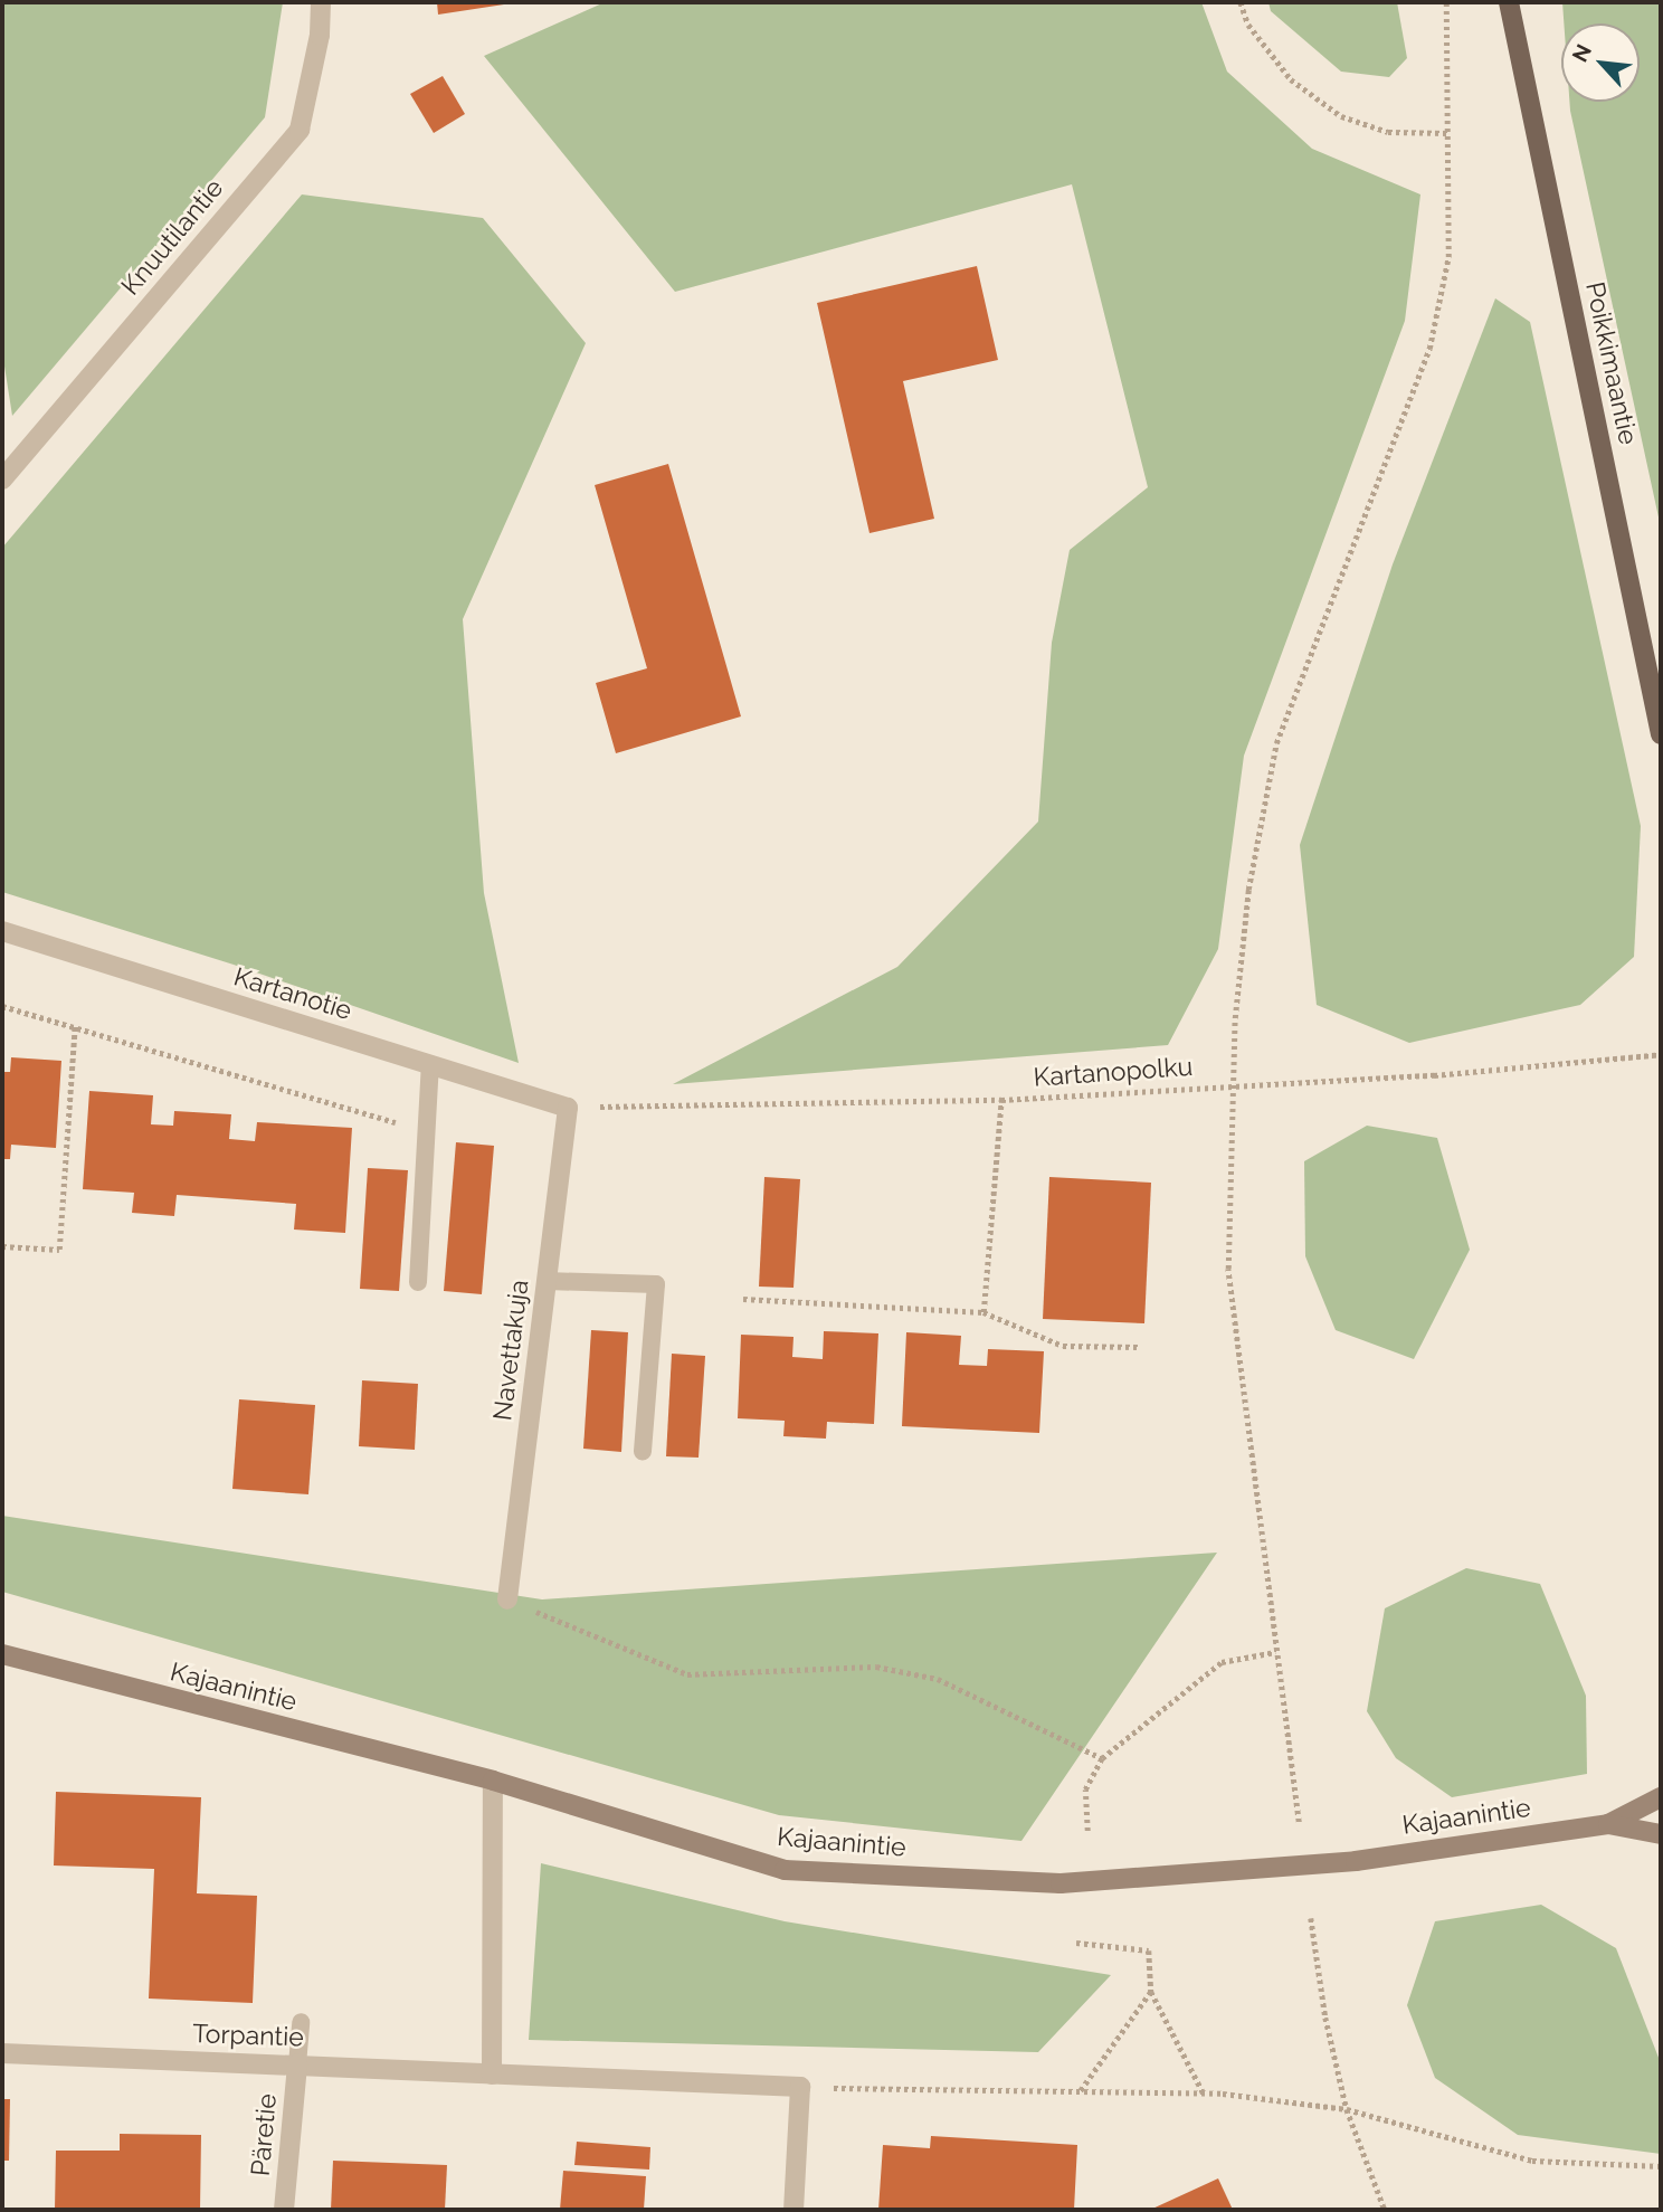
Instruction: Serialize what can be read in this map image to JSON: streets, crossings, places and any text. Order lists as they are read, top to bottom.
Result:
{
  "streets": {
    "main road": ["Poikkimaantie", "Kajaanintie"],
    "street": [
      "Knuutilantie",
      "Kartanotie",
      "Navettakuja",
      "Torpantie",
      "Päretie"
    ],
    "path": ["Kartanopolku"]
  },
  "crossings": [
    ["Kartanotie", "Kartanopolku"],
    ["Kartanotie", "Navettakuja"],
    ["Kartanopolku", "Navettakuja"],
    ["Torpantie", "Päretie"]
  ],
  "north": "top left"
}
